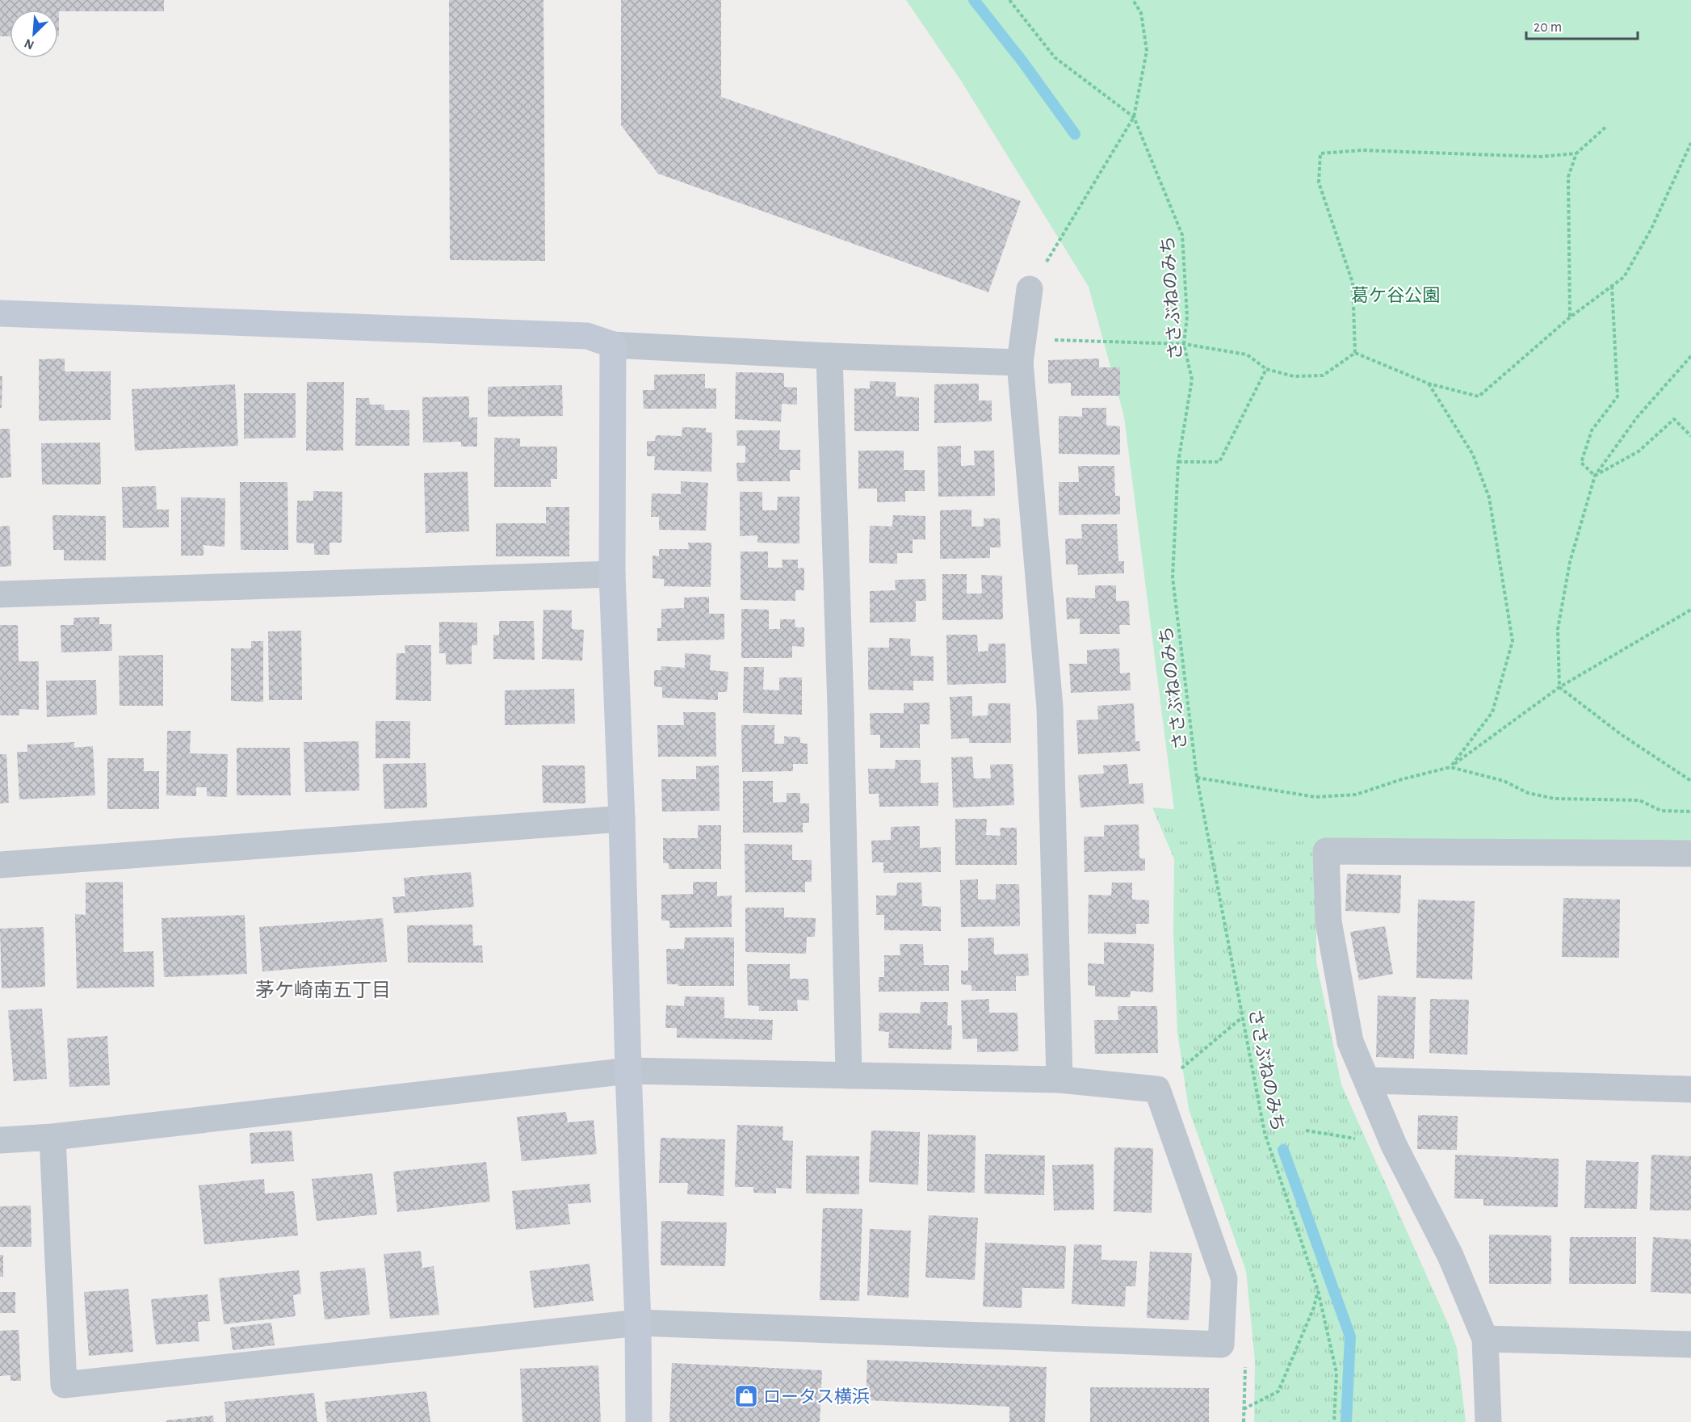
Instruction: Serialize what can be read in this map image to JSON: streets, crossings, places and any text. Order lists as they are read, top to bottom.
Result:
{
  "streets": {
    "path": ["ささぶねのみち"]
  },
  "districts": ["茅ケ崎南五丁目"],
  "parks": ["葛ケ谷公園"],
  "places": {
    "shop": ["ロータス横浜"]
  },
  "scale_bar": "20 m",
  "north": "bottom left"
}
